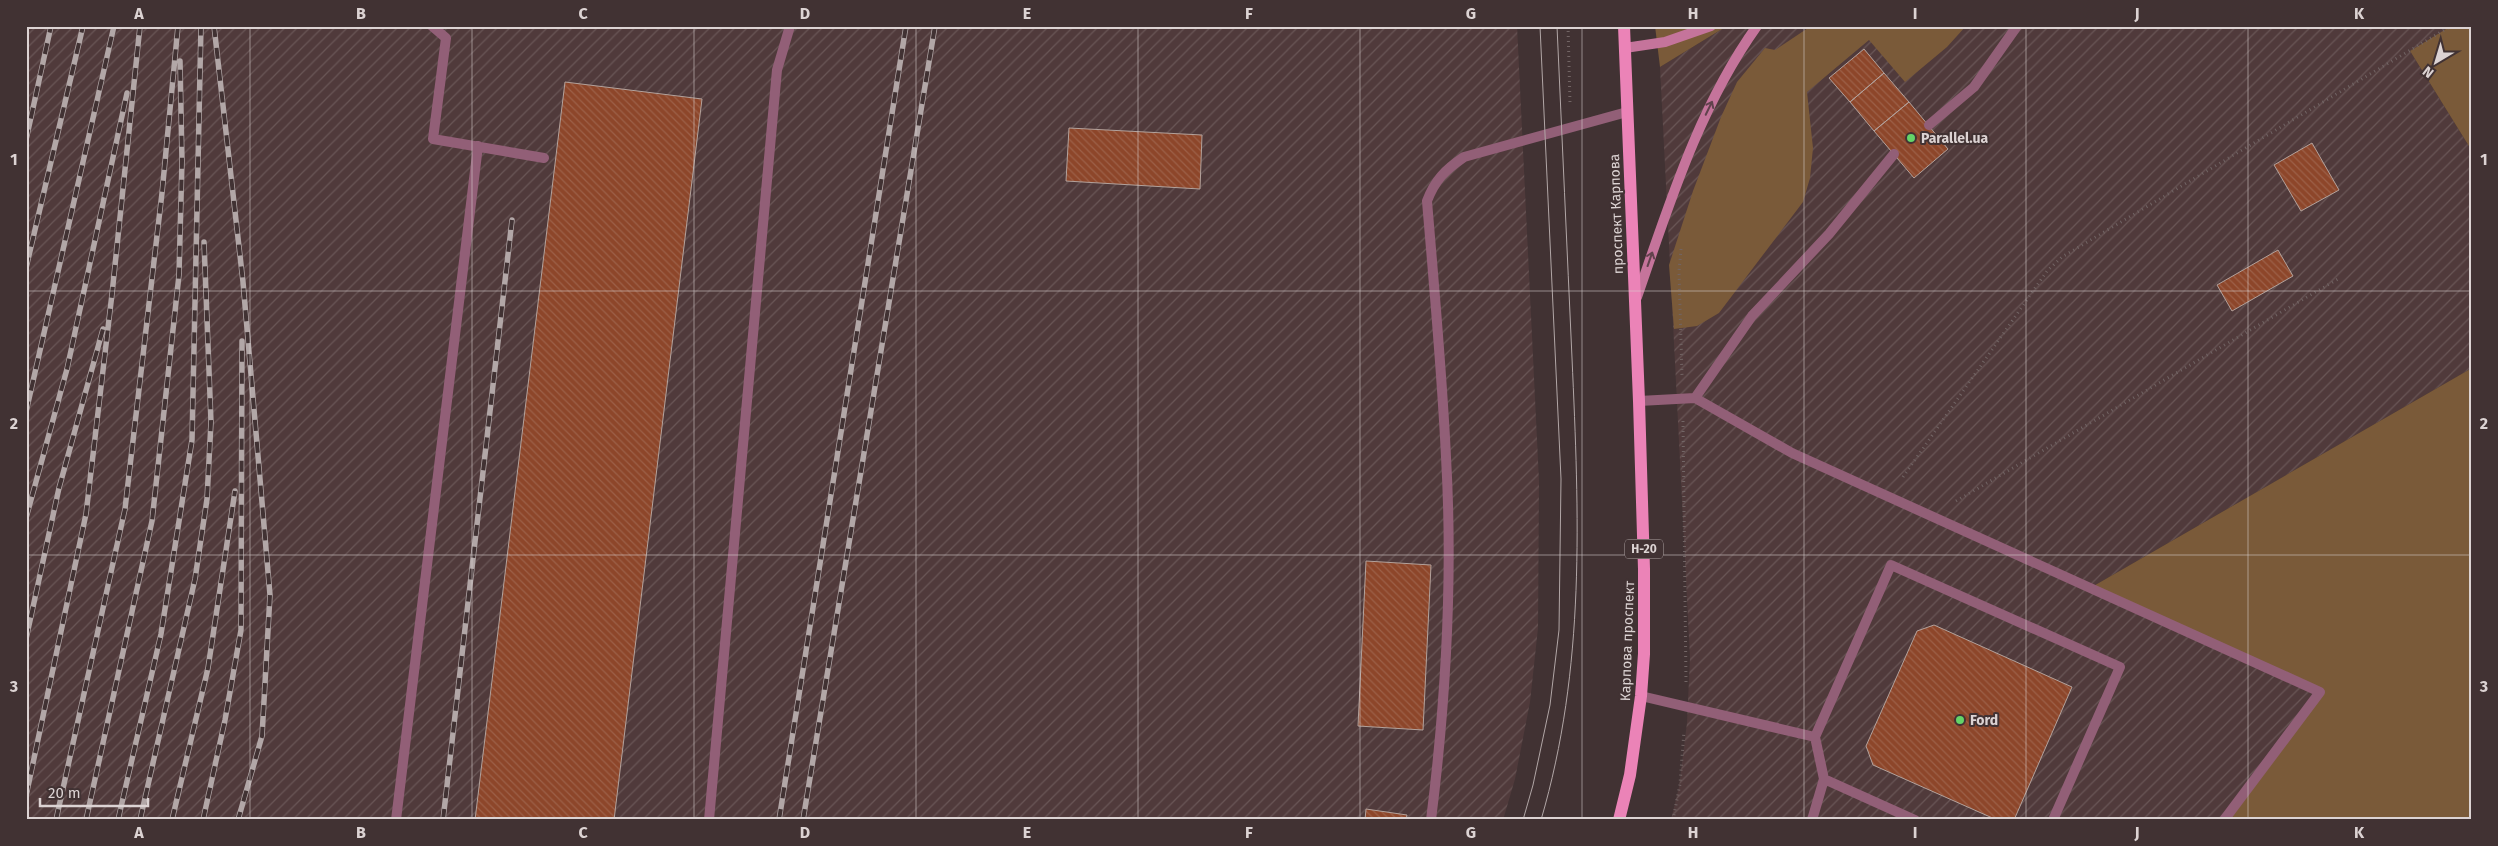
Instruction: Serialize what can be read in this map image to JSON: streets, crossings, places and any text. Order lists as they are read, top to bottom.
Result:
{
  "streets": {
    "main road": ["проспект Карпова", "Н-20", "Карпова проспект"]
  },
  "crossings": [
    ["проспект Карпова", "Карпова проспект"]
  ],
  "places": ["Parallel.ua", "Ford"],
  "scale_bar": "20 m",
  "north": "bottom left",
  "grid": {
    "columns": [
      "A",
      "B",
      "C",
      "D",
      "E",
      "F",
      "G",
      "H",
      "I",
      "J",
      "K"
    ],
    "rows": ["1", "2", "3"]
  }
}
